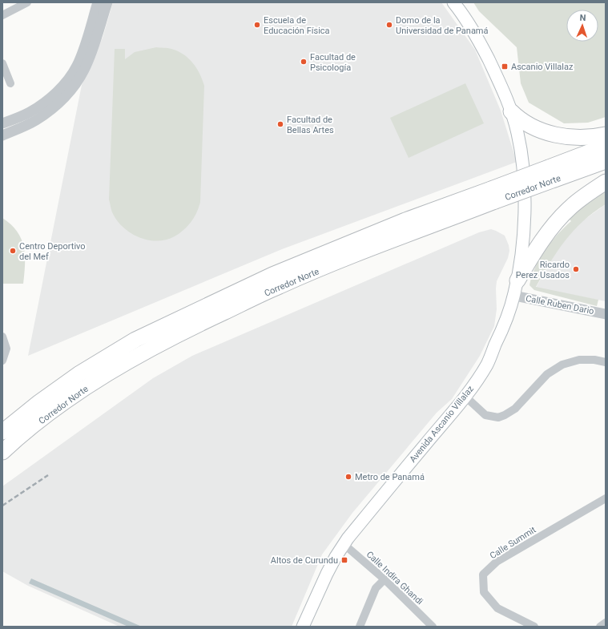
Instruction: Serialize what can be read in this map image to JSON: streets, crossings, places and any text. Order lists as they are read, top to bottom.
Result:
{
  "streets": {
    "highway": ["Corredor Norte"],
    "main road": ["Avenida Ascanio Villalaz"],
    "street": ["Calle Ruben Dario", "Calle Summit", "Calle Indira Ghandi"]
  },
  "crossings": [
    ["Calle Ruben Dario", "Avenida Ascanio Villalaz"],
    ["Avenida Ascanio Villalaz", "Calle Indira Ghandi"]
  ],
  "places": {
    "other": [
      "Escuela de Educación Física",
      "Domo de la Universidad de Panamá",
      "Facultad de Psicología",
      "Facultad de Bellas Artes",
      "Centro Deportivo del Mef",
      "Ricardo Perez Usados",
      "Metro de Panamá"
    ],
    "transit": ["Ascanio Villalaz", "Altos de Curundu"]
  },
  "north": "top"
}
